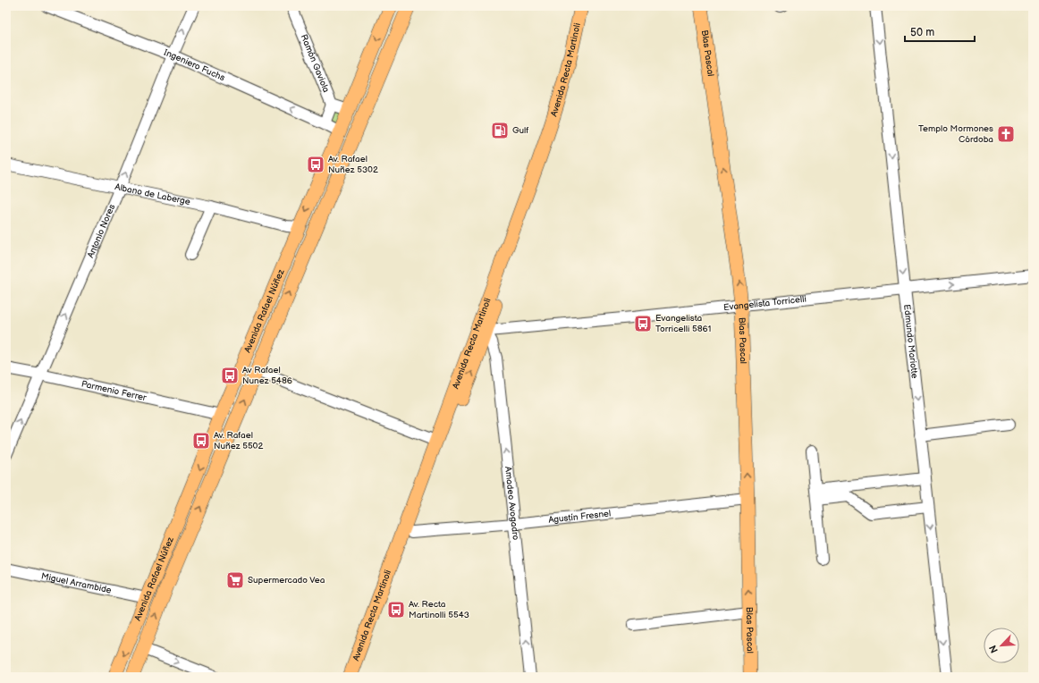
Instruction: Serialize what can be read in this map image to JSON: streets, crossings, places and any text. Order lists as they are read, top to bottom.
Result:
{
  "streets": {
    "main road": ["Blas Pascal", "Avenida Recta Martinoli", "Avenida Rafael Núñez"],
    "street": [
      "Ramón Gaviola",
      "Ingeniero Fuchs",
      "Albano de Laberge",
      "Antonio Nores",
      "Evangelista Torricelli",
      "Edmundo Mariotte",
      "Parmenio Ferrer",
      "Amadeo Avogadro",
      "Agustín Fresnel",
      "Miguel Arrambide"
    ]
  },
  "crossings": [
    ["Blas Pascal", "Evangelista Torricelli"],
    ["Blas Pascal", "Agustín Fresnel"],
    ["Ingeniero Fuchs", "Antonio Nores"],
    ["Ingeniero Fuchs", "Avenida Rafael Núñez"],
    ["Avenida Recta Martinoli", "Evangelista Torricelli"],
    ["Avenida Recta Martinoli", "Amadeo Avogadro"],
    ["Avenida Recta Martinoli", "Agustín Fresnel"],
    ["Albano de Laberge", "Antonio Nores"],
    ["Albano de Laberge", "Avenida Rafael Núñez"],
    ["Antonio Nores", "Parmenio Ferrer"],
    ["Evangelista Torricelli", "Edmundo Mariotte"],
    ["Evangelista Torricelli", "Amadeo Avogadro"],
    ["Avenida Rafael Núñez", "Parmenio Ferrer"],
    ["Avenida Rafael Núñez", "Miguel Arrambide"],
    ["Amadeo Avogadro", "Agustín Fresnel"]
  ],
  "one_way": [
    "Blas Pascal",
    "Ingeniero Fuchs",
    "Antonio Nores",
    "Edmundo Mariotte",
    "Amadeo Avogadro"
  ],
  "places": {
    "fuel station": ["Gulf"],
    "church": ["Templo Mormones Córdoba"],
    "bus stop": [
      "Av. Rafael Nuñez 5302",
      "Evangelista Torricelli 5861",
      "Av Rafael Nunez 5486",
      "Av. Rafael Nuñez 5502",
      "Av. Recta Martinolli 5543"
    ],
    "supermarket": ["Supermercado Vea"]
  },
  "scale_bar": "50 m",
  "north": "bottom left"
}
